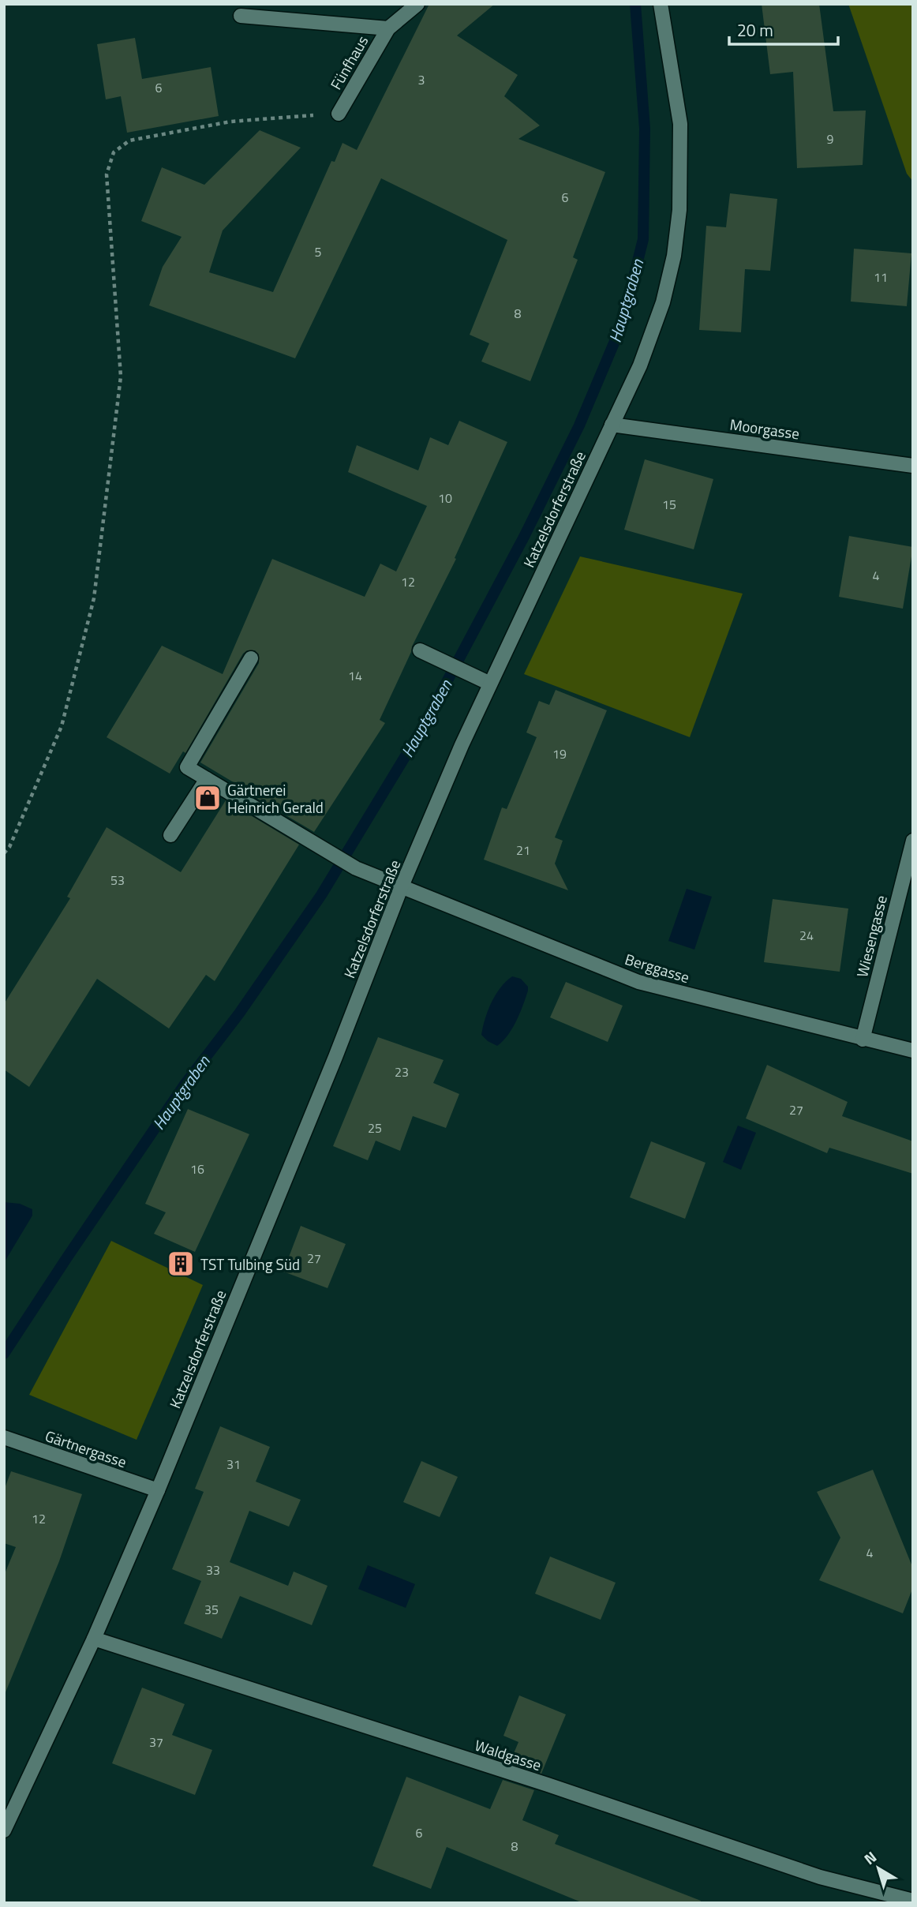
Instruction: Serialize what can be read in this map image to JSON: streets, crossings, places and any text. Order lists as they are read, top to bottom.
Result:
{
  "streets": {
    "street": [
      "Fünfhaus",
      "Moorgasse",
      "Katzelsdorferstraße",
      "Wiesengasse",
      "Berggasse",
      "Gärtnergasse",
      "Waldgasse"
    ]
  },
  "crossings": [
    ["Moorgasse", "Katzelsdorferstraße"],
    ["Katzelsdorferstraße", "Berggasse"],
    ["Katzelsdorferstraße", "Gärtnergasse"],
    ["Katzelsdorferstraße", "Waldgasse"],
    ["Wiesengasse", "Berggasse"]
  ],
  "water": ["Hauptgraben"],
  "places": {
    "shop": ["Gärtnerei Heinrich Gerald"],
    "building": ["TST Tulbing Süd"]
  },
  "house_numbers": [
    "3",
    "6",
    "9",
    "6",
    "5",
    "11",
    "8",
    "10",
    "15",
    "4",
    "12",
    "14",
    "19",
    "21",
    "53",
    "24",
    "23",
    "27",
    "25",
    "16",
    "27",
    "31",
    "12",
    "4",
    "33",
    "35",
    "37",
    "6",
    "8"
  ],
  "scale_bar": "20 m",
  "north": "top left"
}
